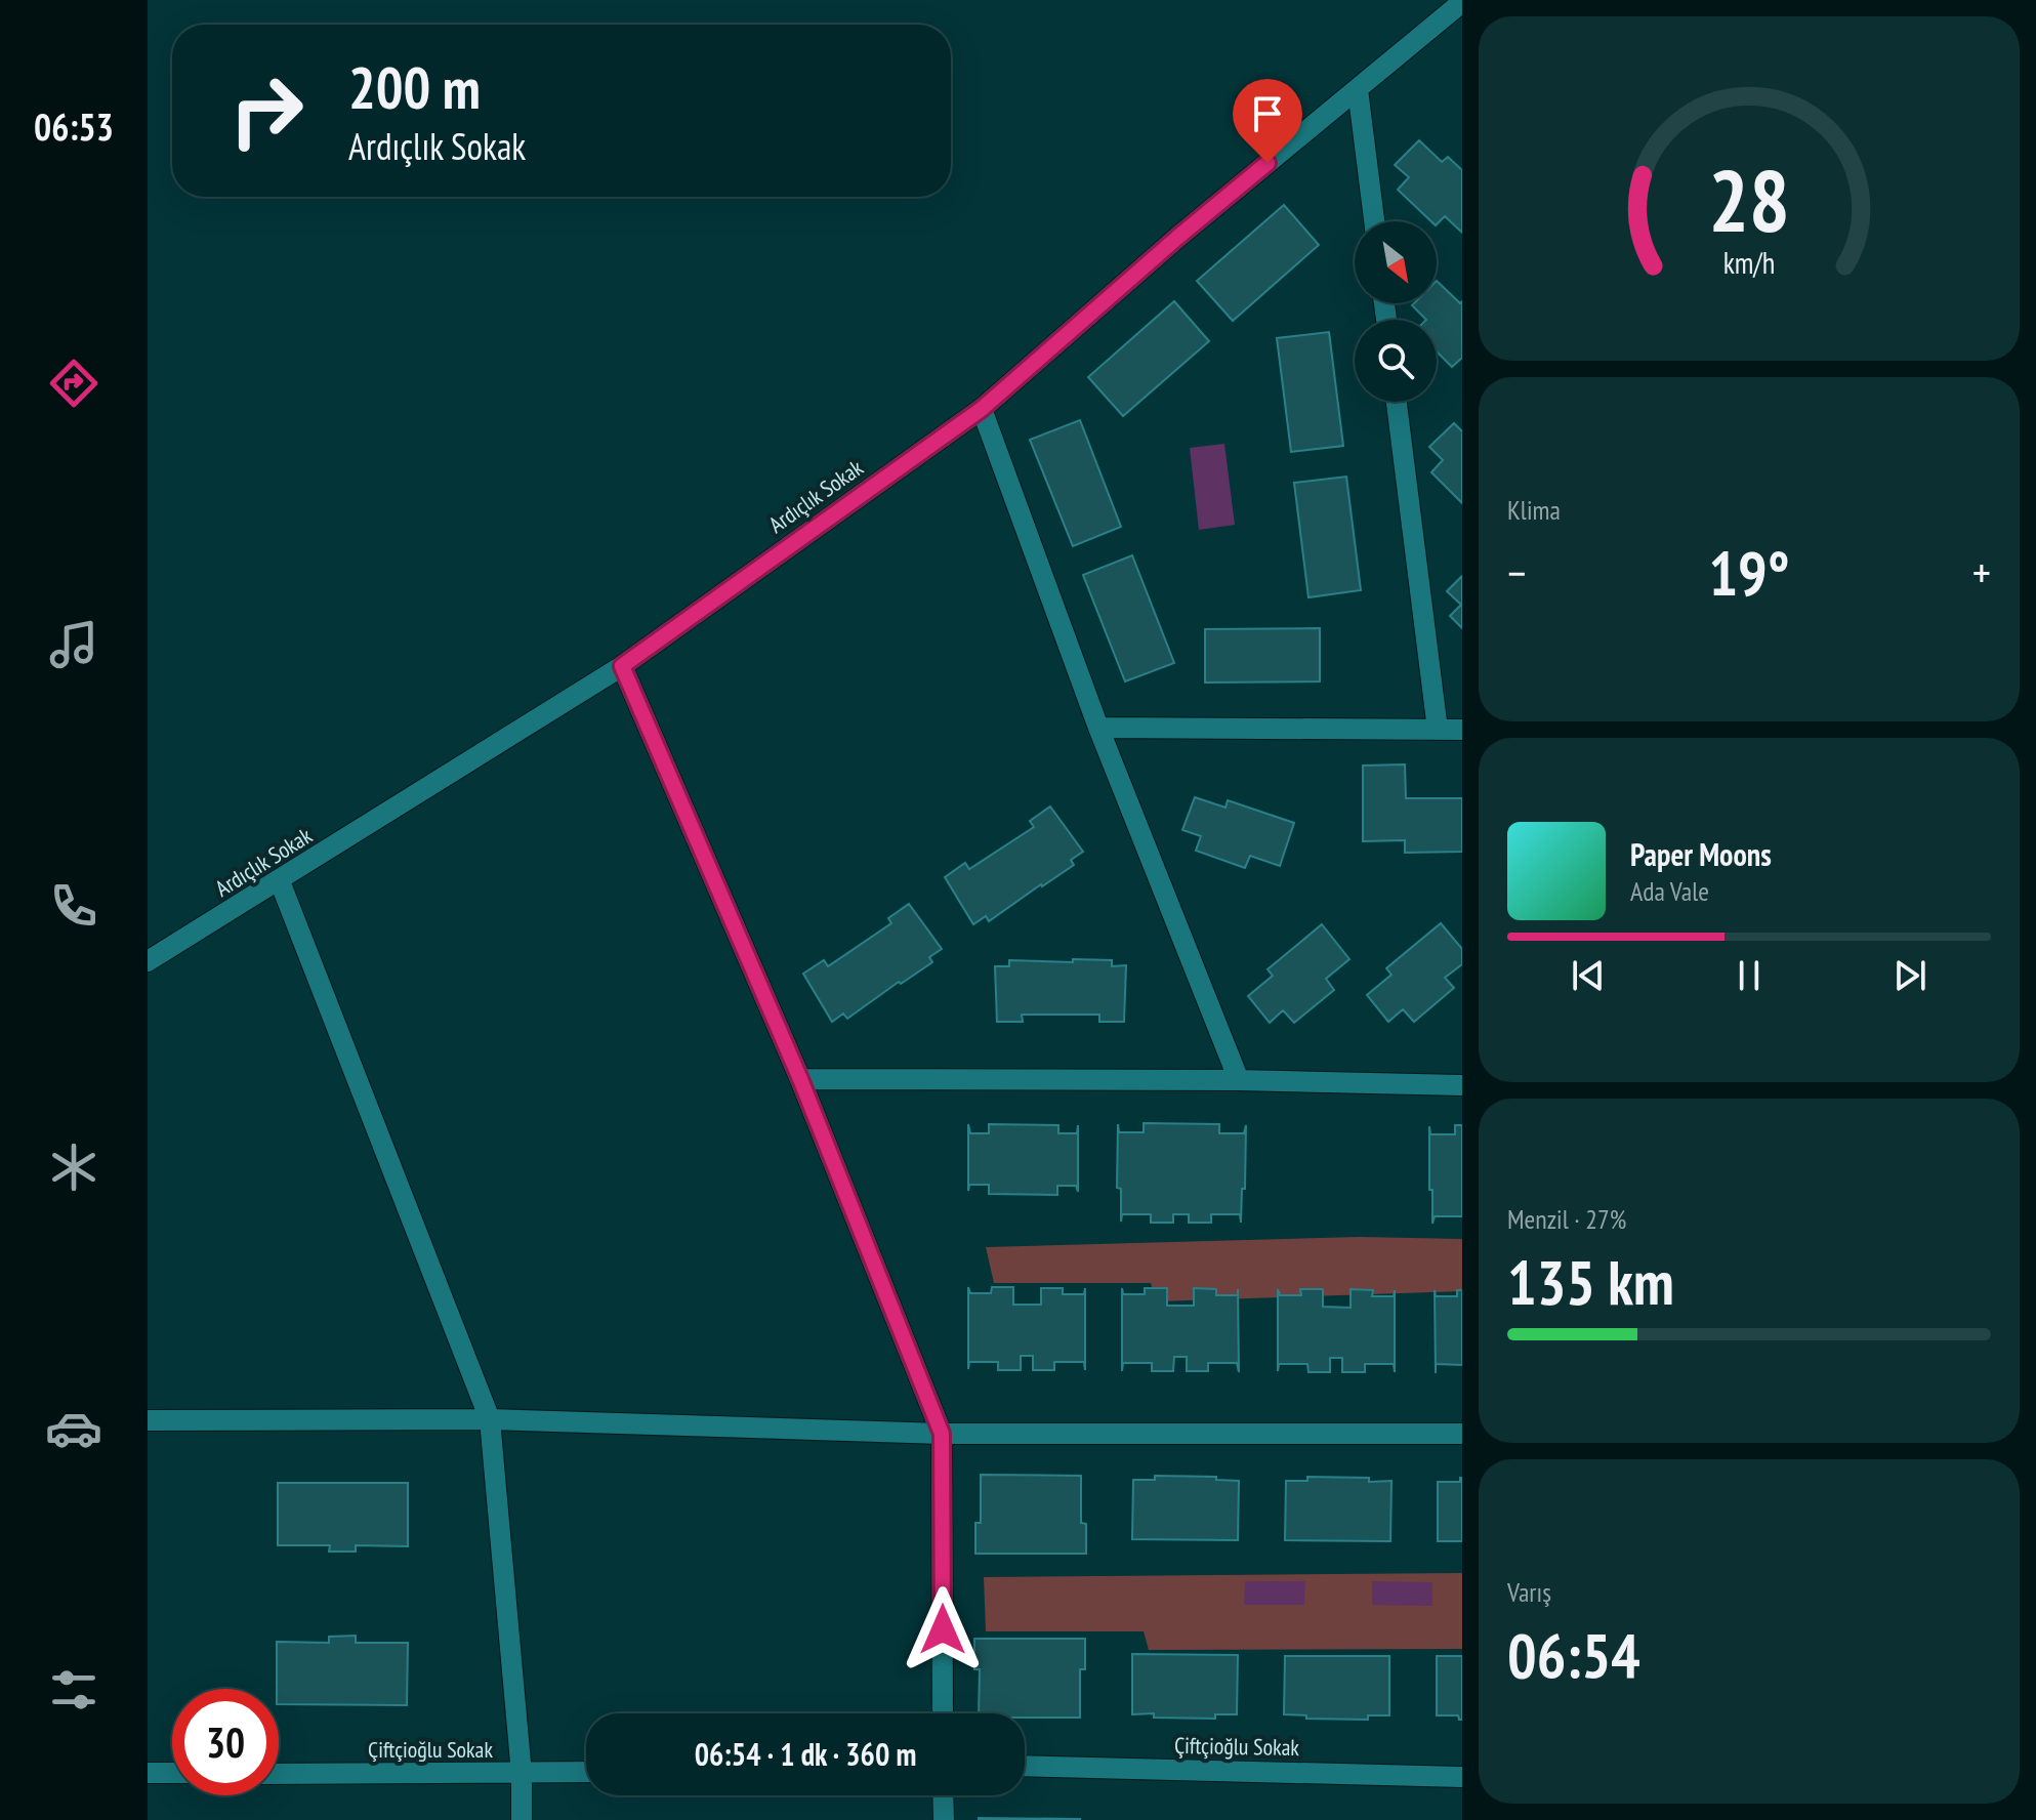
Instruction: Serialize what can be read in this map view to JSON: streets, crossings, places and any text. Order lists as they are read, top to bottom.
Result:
{
  "streets": {
    "street": ["Ardıçlık Sokak", "Çiftçioğlu Sokak"]
  },
  "north": "bottom right",
  "page": {
    "tabs": "06:53",
    "turn": ["200 m", "Ardıçlık Sokak"],
    "tile": [
      "Klima",
      ["Menzil · 27%", "135 km"],
      ["Varış", "06:54"]
    ],
    "heat": ["−", "19°", "+"],
    "song": ["Paper Moons", "Ada Vale"],
    "limit": "30",
    "trip": "06:54 · 1 dk · 360 m",
    "gauge": ["28", "km/h"]
  }
}
